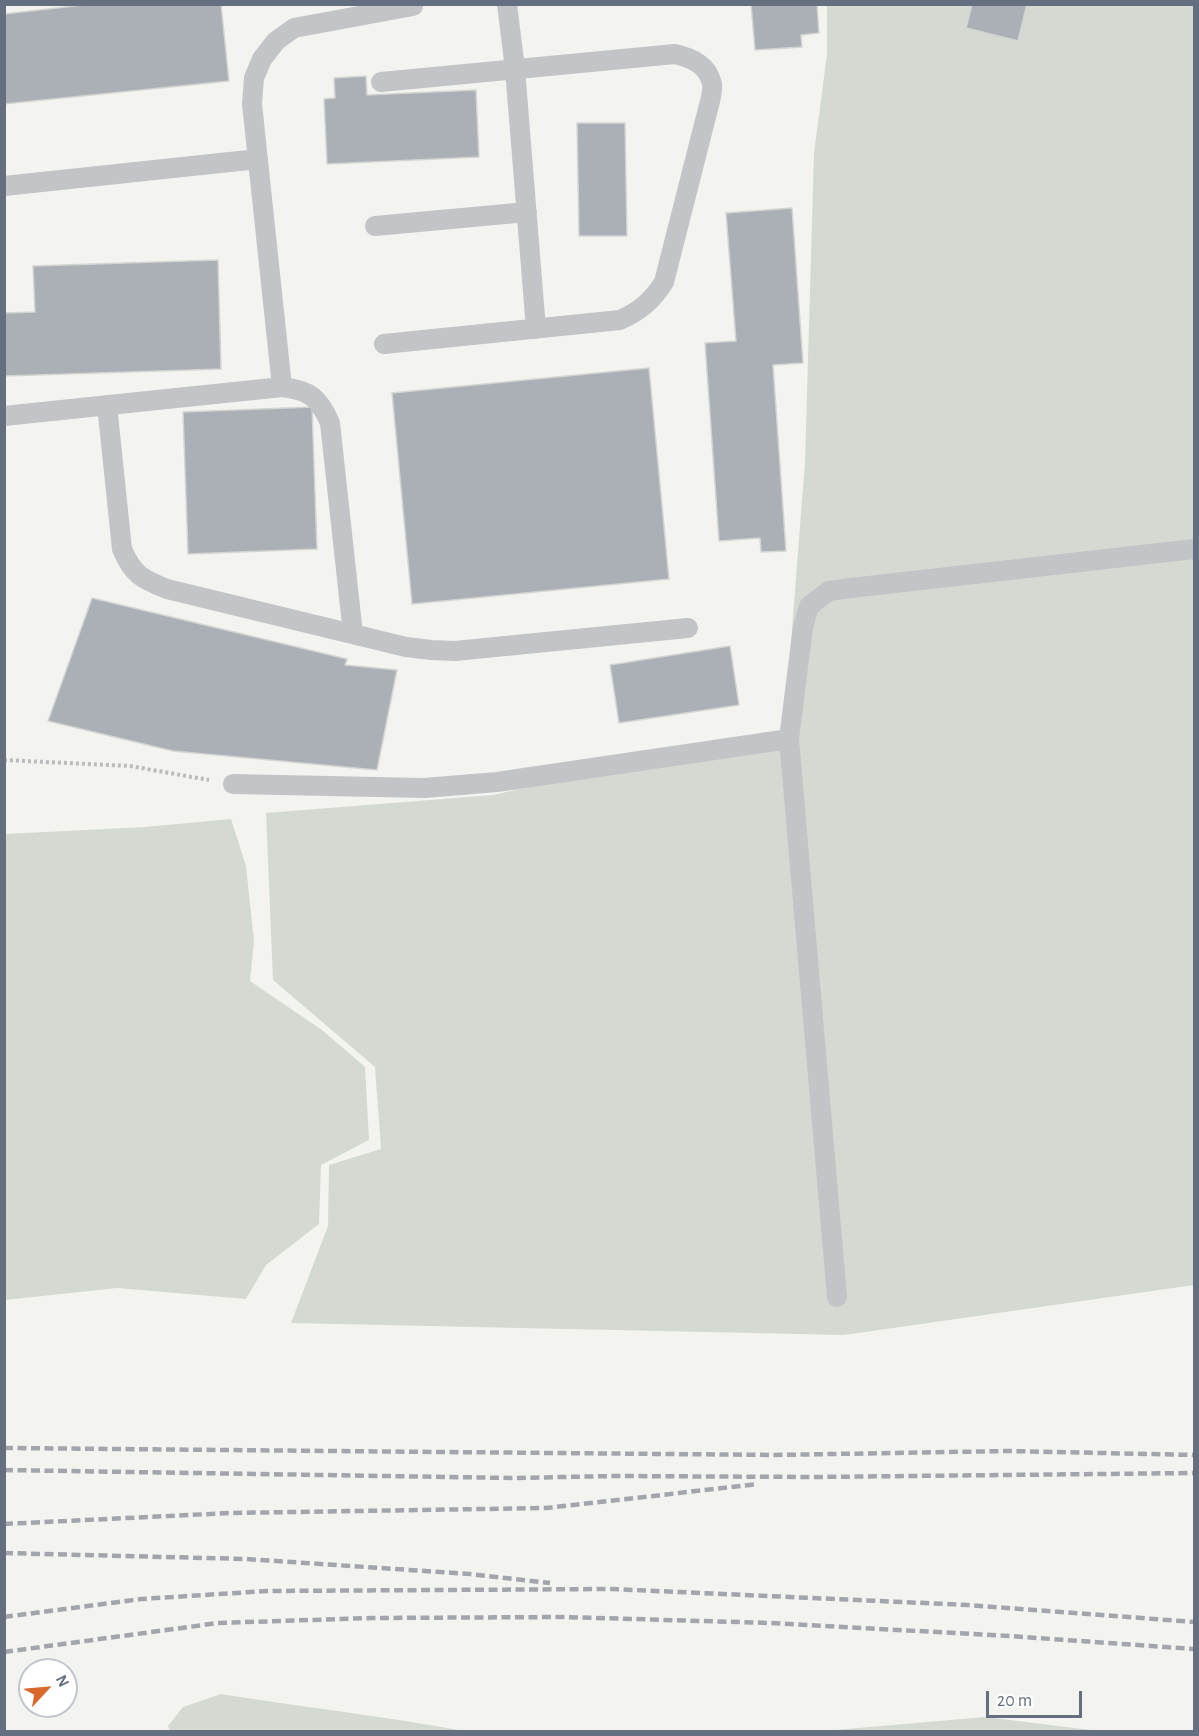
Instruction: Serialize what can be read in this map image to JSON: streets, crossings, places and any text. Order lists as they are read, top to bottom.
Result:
{
  "scale_bar": "20 m",
  "north": "top right"
}
